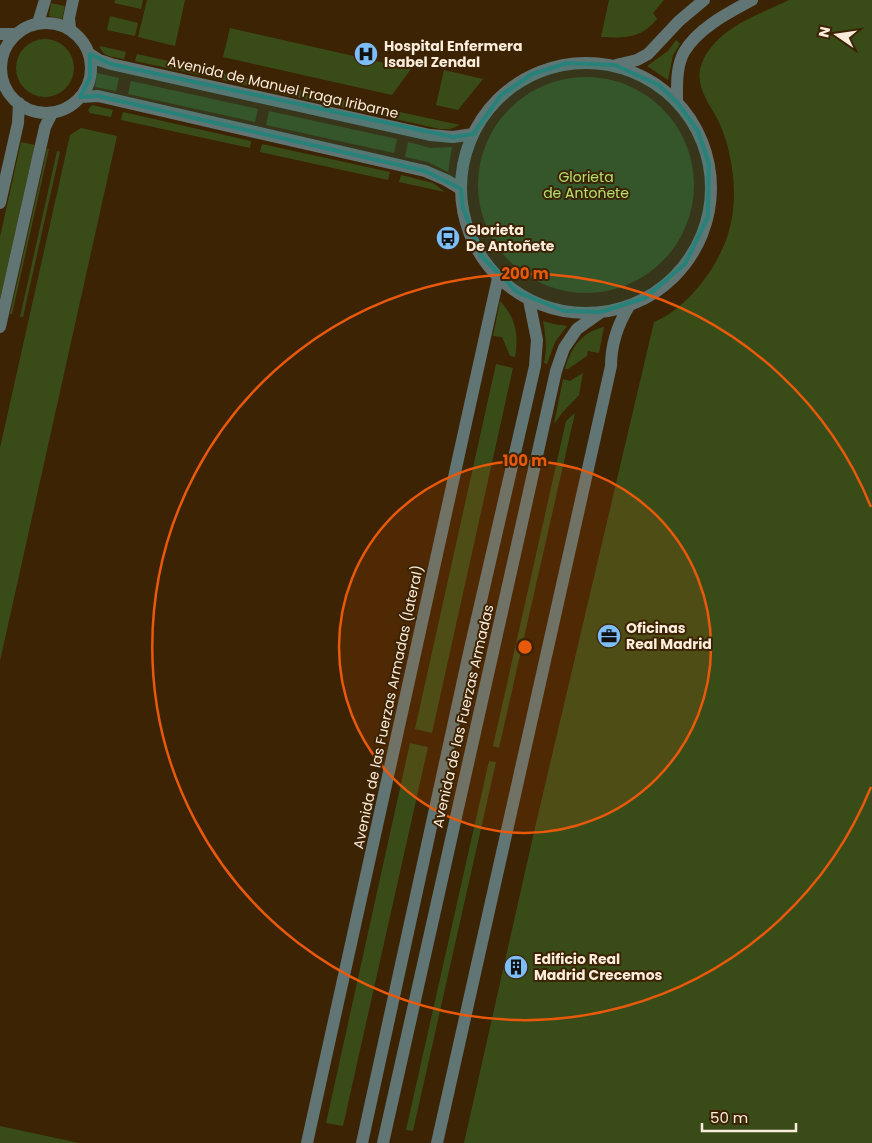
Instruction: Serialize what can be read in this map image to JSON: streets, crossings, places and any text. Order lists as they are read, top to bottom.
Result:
{
  "streets": {
    "street": ["Avenida de Manuel Fraga Iribarne", "Avenida de las Fuerzas Armadas (lateral)", "Avenida de las Fuerzas Armadas"]
  },
  "parks": ["Glorieta de Antoñete"],
  "places": {
    "hospital": ["Hospital Enfermera Isabel Zendal"],
    "bus stop": ["Glorieta De Antoñete"],
    "office": ["Oficinas Real Madrid"],
    "building": ["Edificio Real Madrid Crecemos"]
  },
  "scale_bar": "50 m",
  "north": "left",
  "rings": ["200 m", "100 m"]
}
